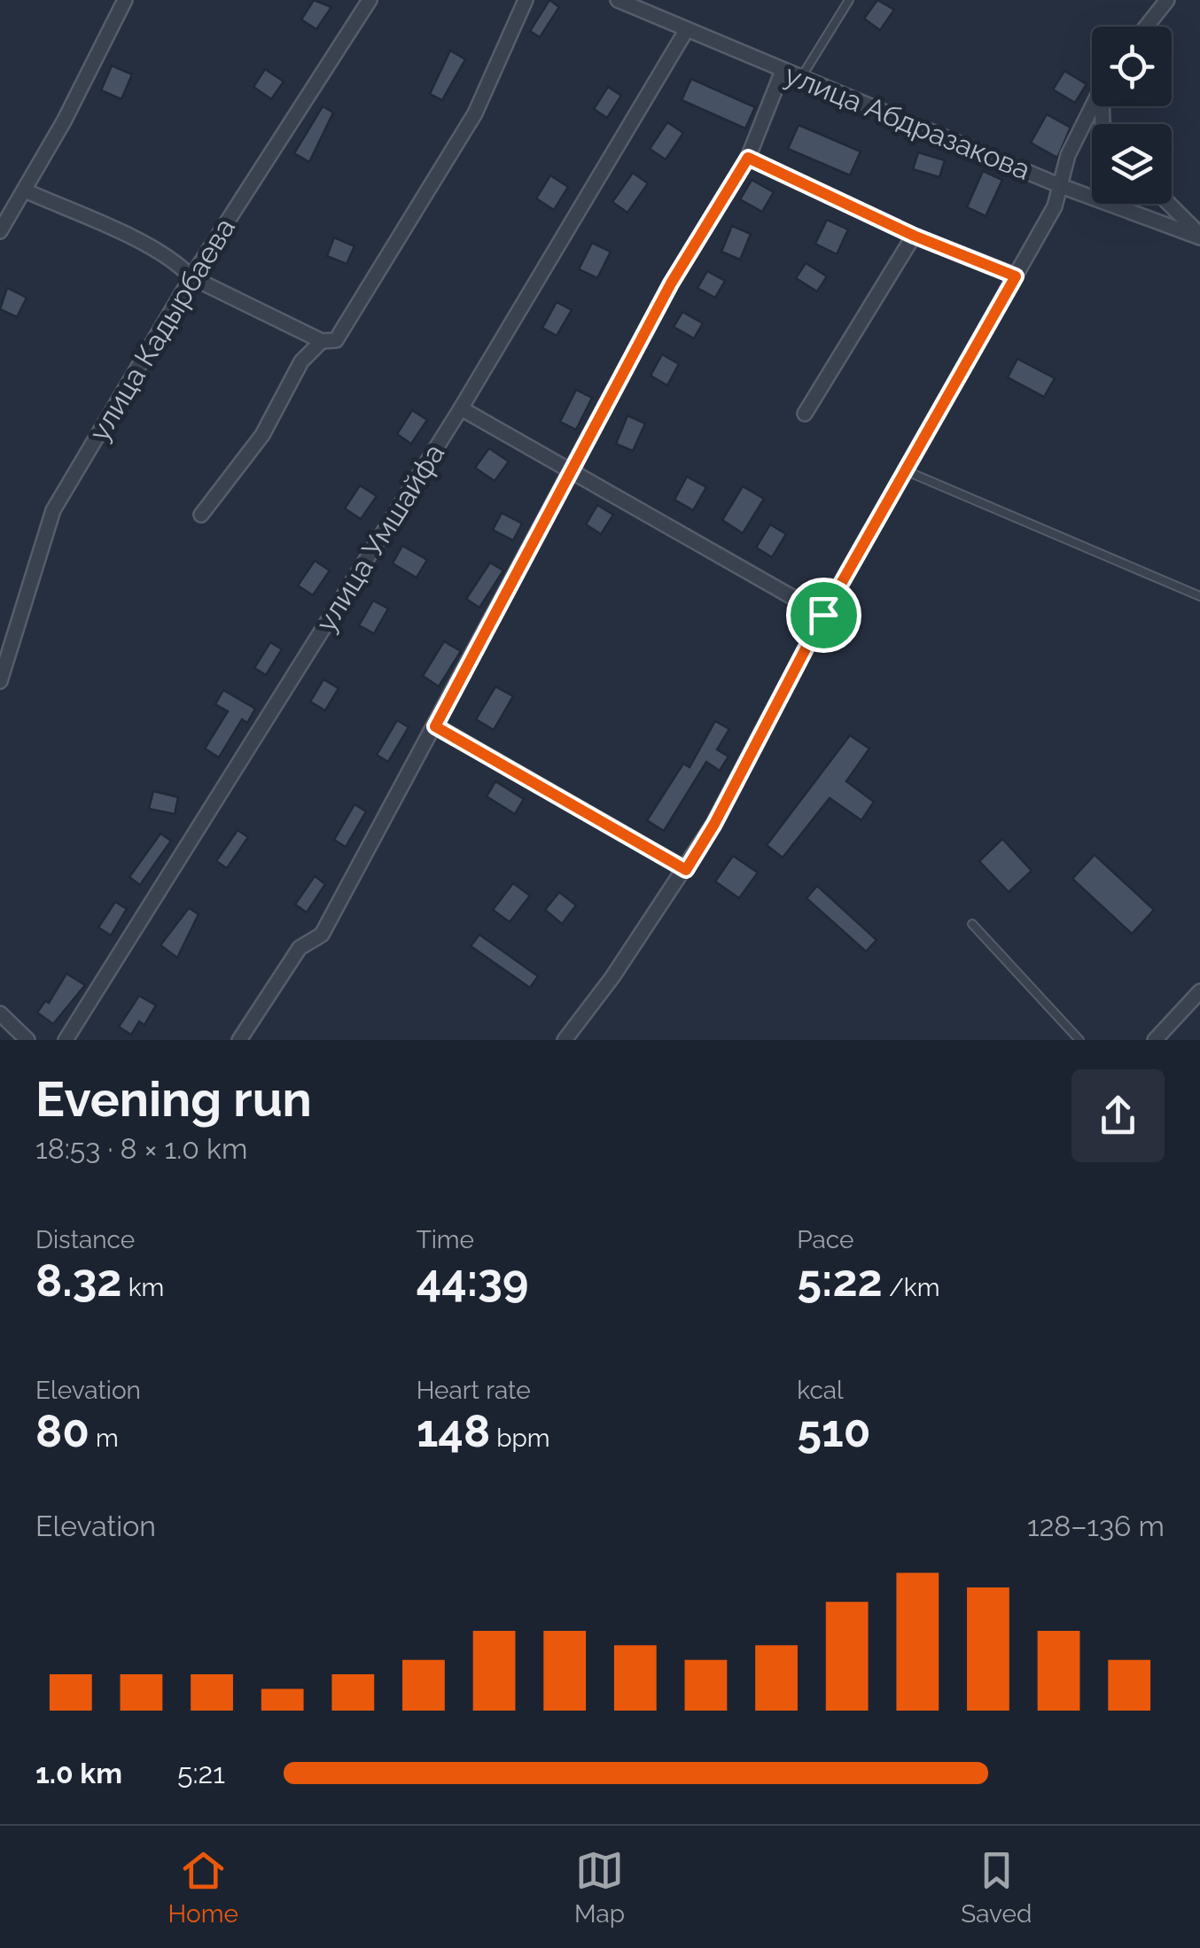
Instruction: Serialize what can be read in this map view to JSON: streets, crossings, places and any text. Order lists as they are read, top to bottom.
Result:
{
  "streets": {
    "street": ["улица Абдразакова", "улица Кадырбаева", "улица Умшайфа"]
  },
  "crossings": [
    ["улица Абдразакова", "улица Умшайфа"]
  ],
  "page": {
    "heading": ["Evening run", "18:53 · 8 × 1.0 km"],
    "stats": [
      ["Distance", "8.32 km"],
      ["Time", "44:39"],
      ["Pace", "5:22 /km"],
      ["Elevation", "80 m"],
      ["Heart rate", "148 bpm"],
      ["kcal", "510"]
    ],
    "chart": ["Elevation", "128–136 m"],
    "list": [
      {
        "name": "1.0 km",
        "note": "5:21"
      }
    ],
    "tabs": ["Home", "Map", "Saved"]
  }
}
